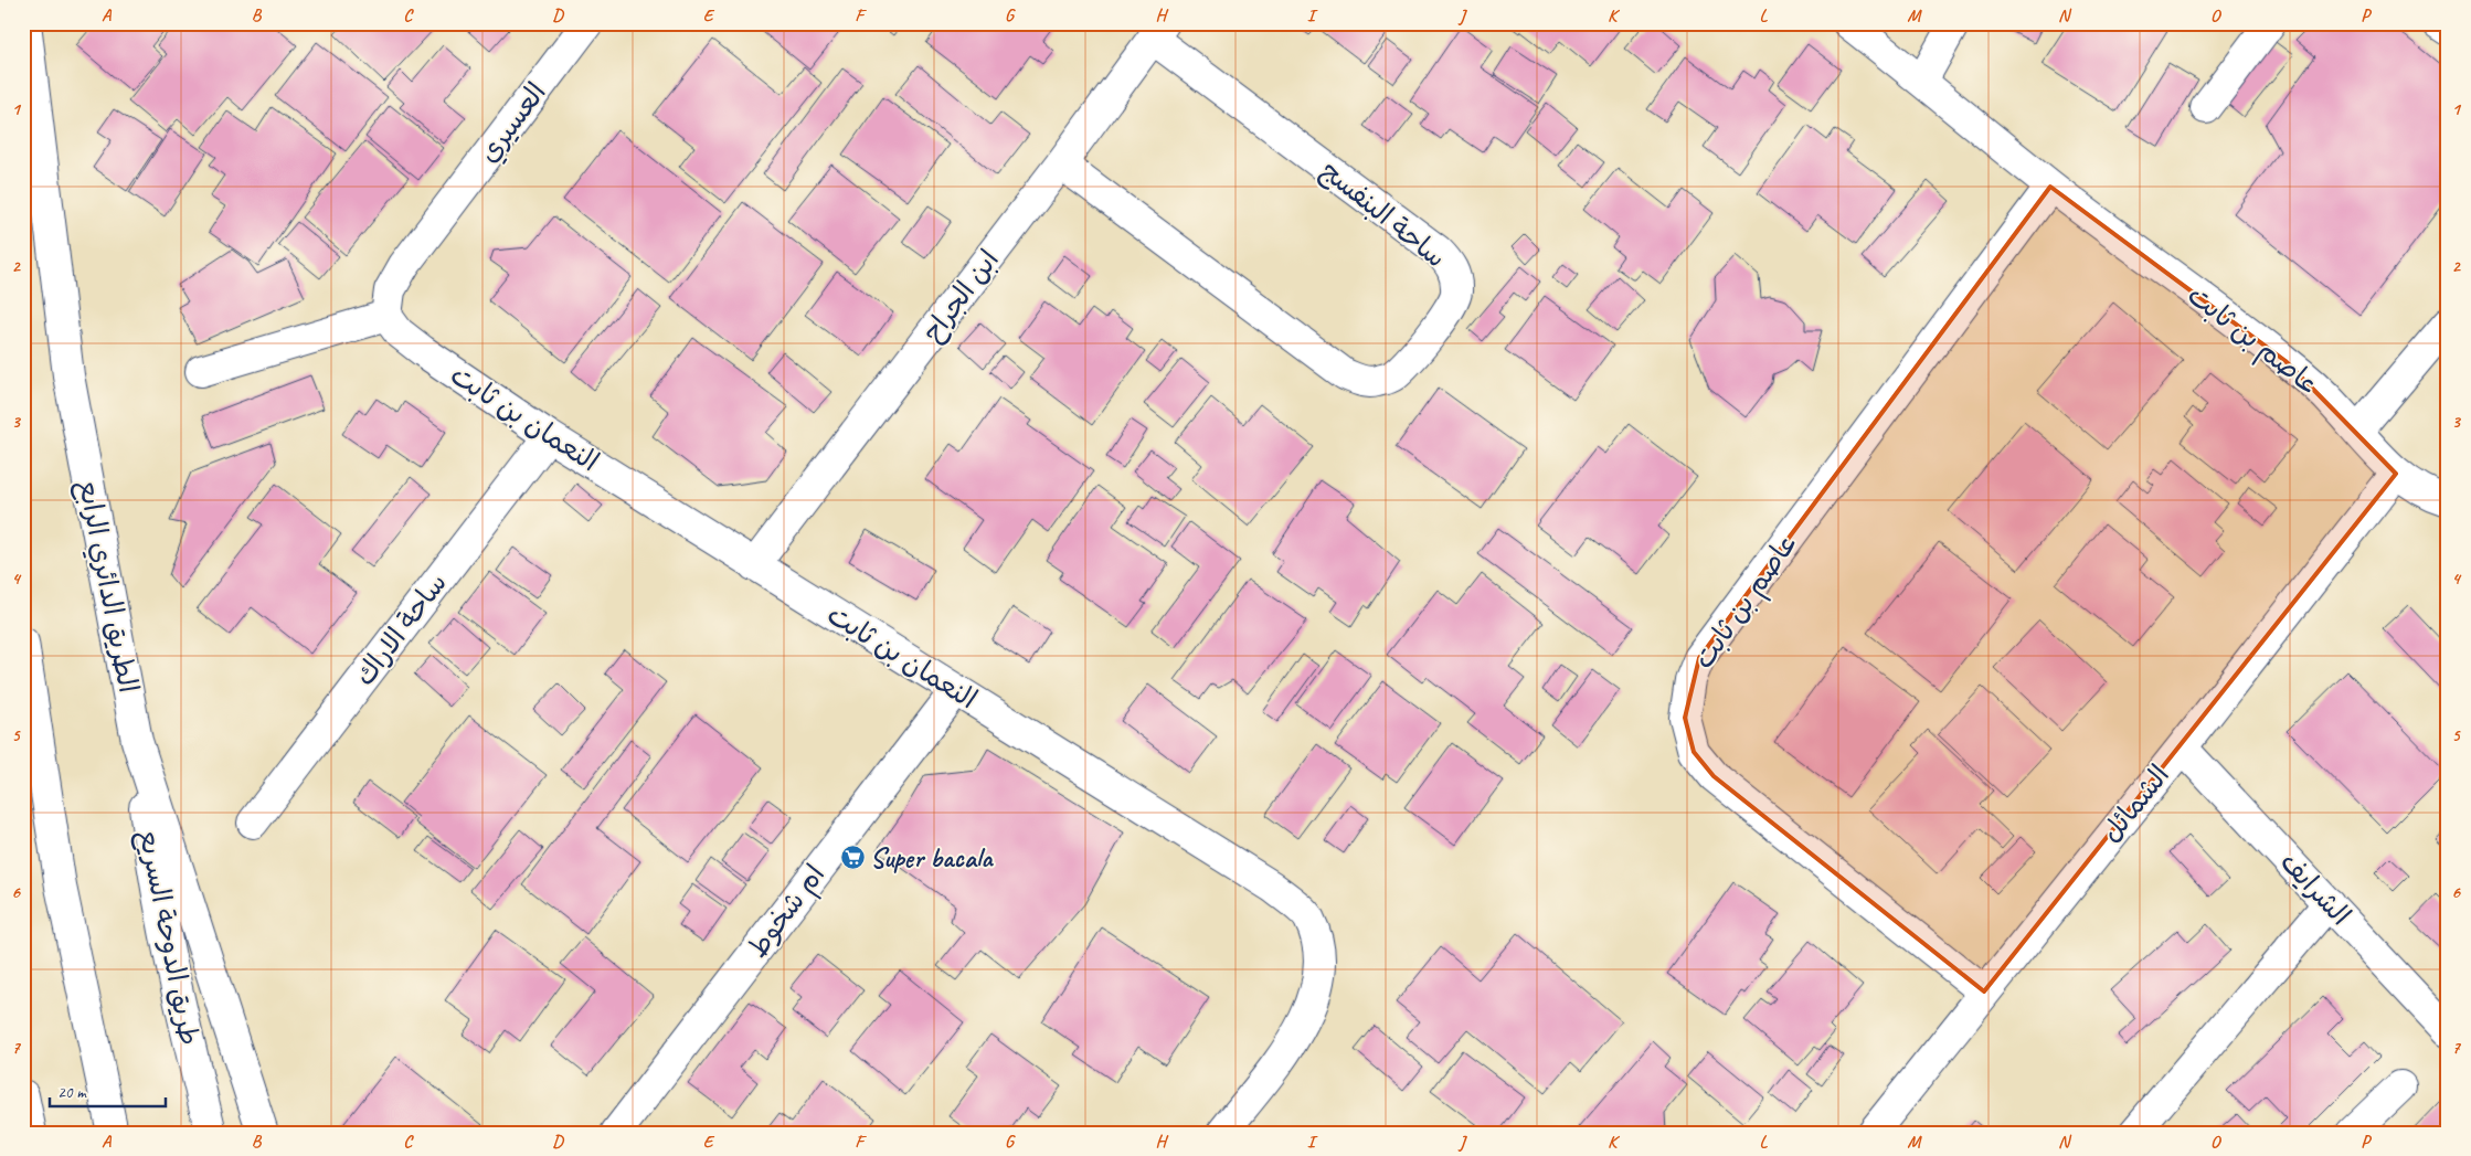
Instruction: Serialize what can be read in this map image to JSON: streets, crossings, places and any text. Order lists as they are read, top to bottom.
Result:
{
  "streets": {
    "main road": [
      "العسيري",
      "ساحة البنفسج",
      "ابن الجراح",
      "عاصم بن ثابت",
      "النعمان بن ثابت",
      "الطريق الدائري الرابع",
      "ساحة الاراك",
      "الشمائل",
      "الشرايف",
      "ام شخوط",
      "طريق الدوحة السريع"
    ]
  },
  "crossings": [
    ["العسيري", "النعمان بن ثابت"],
    ["ساحة البنفسج", "ابن الجراح"],
    ["ابن الجراح", "النعمان بن ثابت"],
    ["عاصم بن ثابت", "الشمائل"],
    ["النعمان بن ثابت", "ساحة الاراك"],
    ["النعمان بن ثابت", "ام شخوط"],
    ["الطريق الدائري الرابع", "طريق الدوحة السريع"],
    ["الشمائل", "الشرايف"]
  ],
  "places": {
    "supermarket": ["Super bacala"]
  },
  "scale_bar": "20 m",
  "grid": {
    "columns": [
      "A",
      "B",
      "C",
      "D",
      "E",
      "F",
      "G",
      "H",
      "I",
      "J",
      "K",
      "L",
      "M",
      "N",
      "O",
      "P"
    ],
    "rows": [
      "1",
      "2",
      "3",
      "4",
      "5",
      "6",
      "7"
    ]
  }
}
